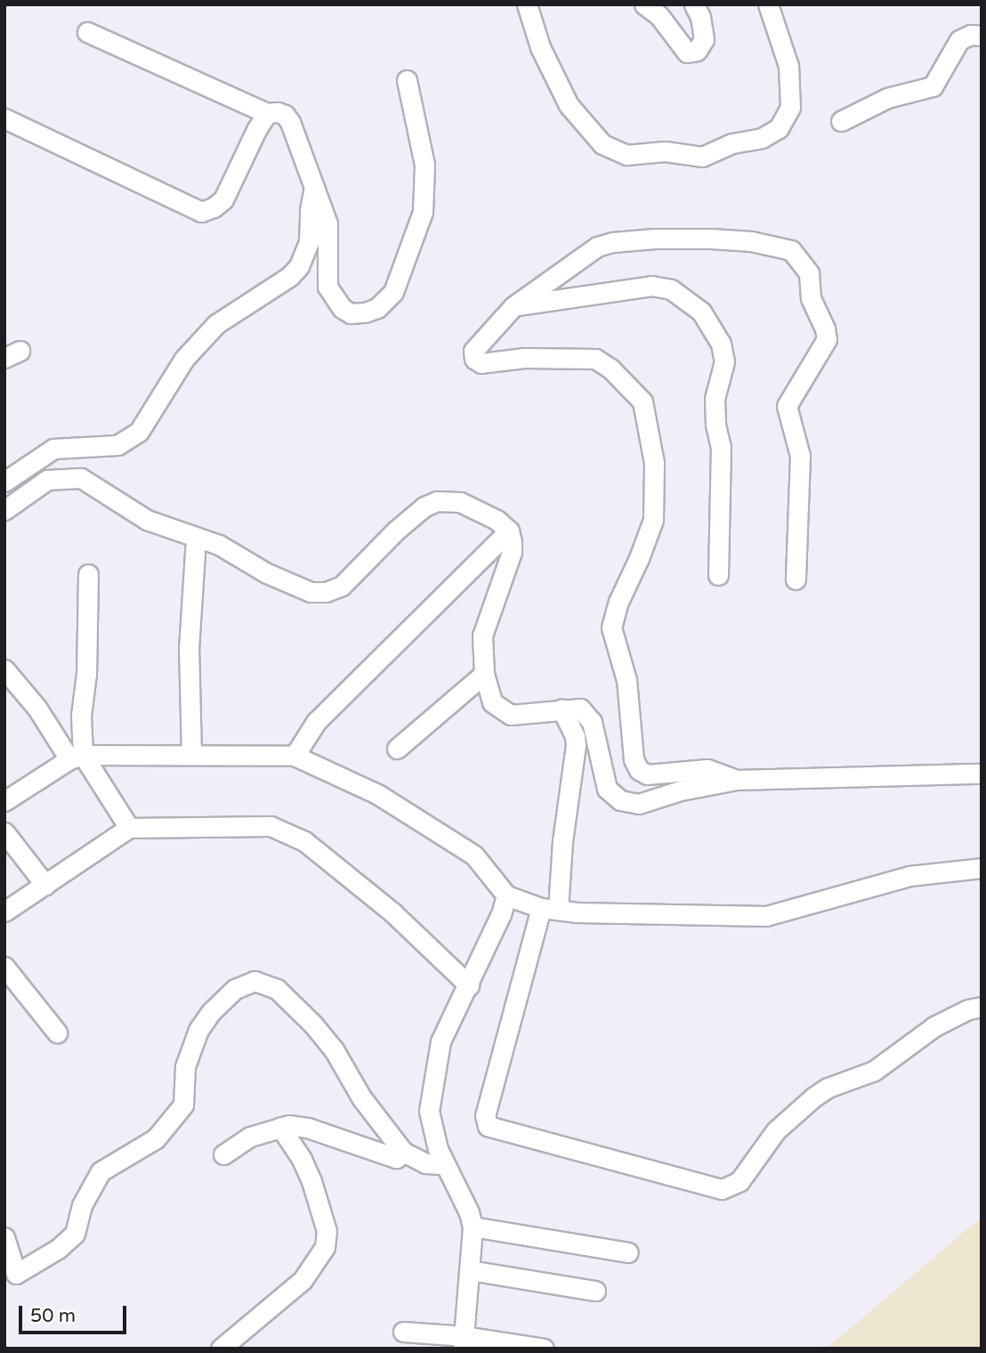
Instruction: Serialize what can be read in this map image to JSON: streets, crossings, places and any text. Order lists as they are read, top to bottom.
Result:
{
  "scale_bar": "50 m"
}
